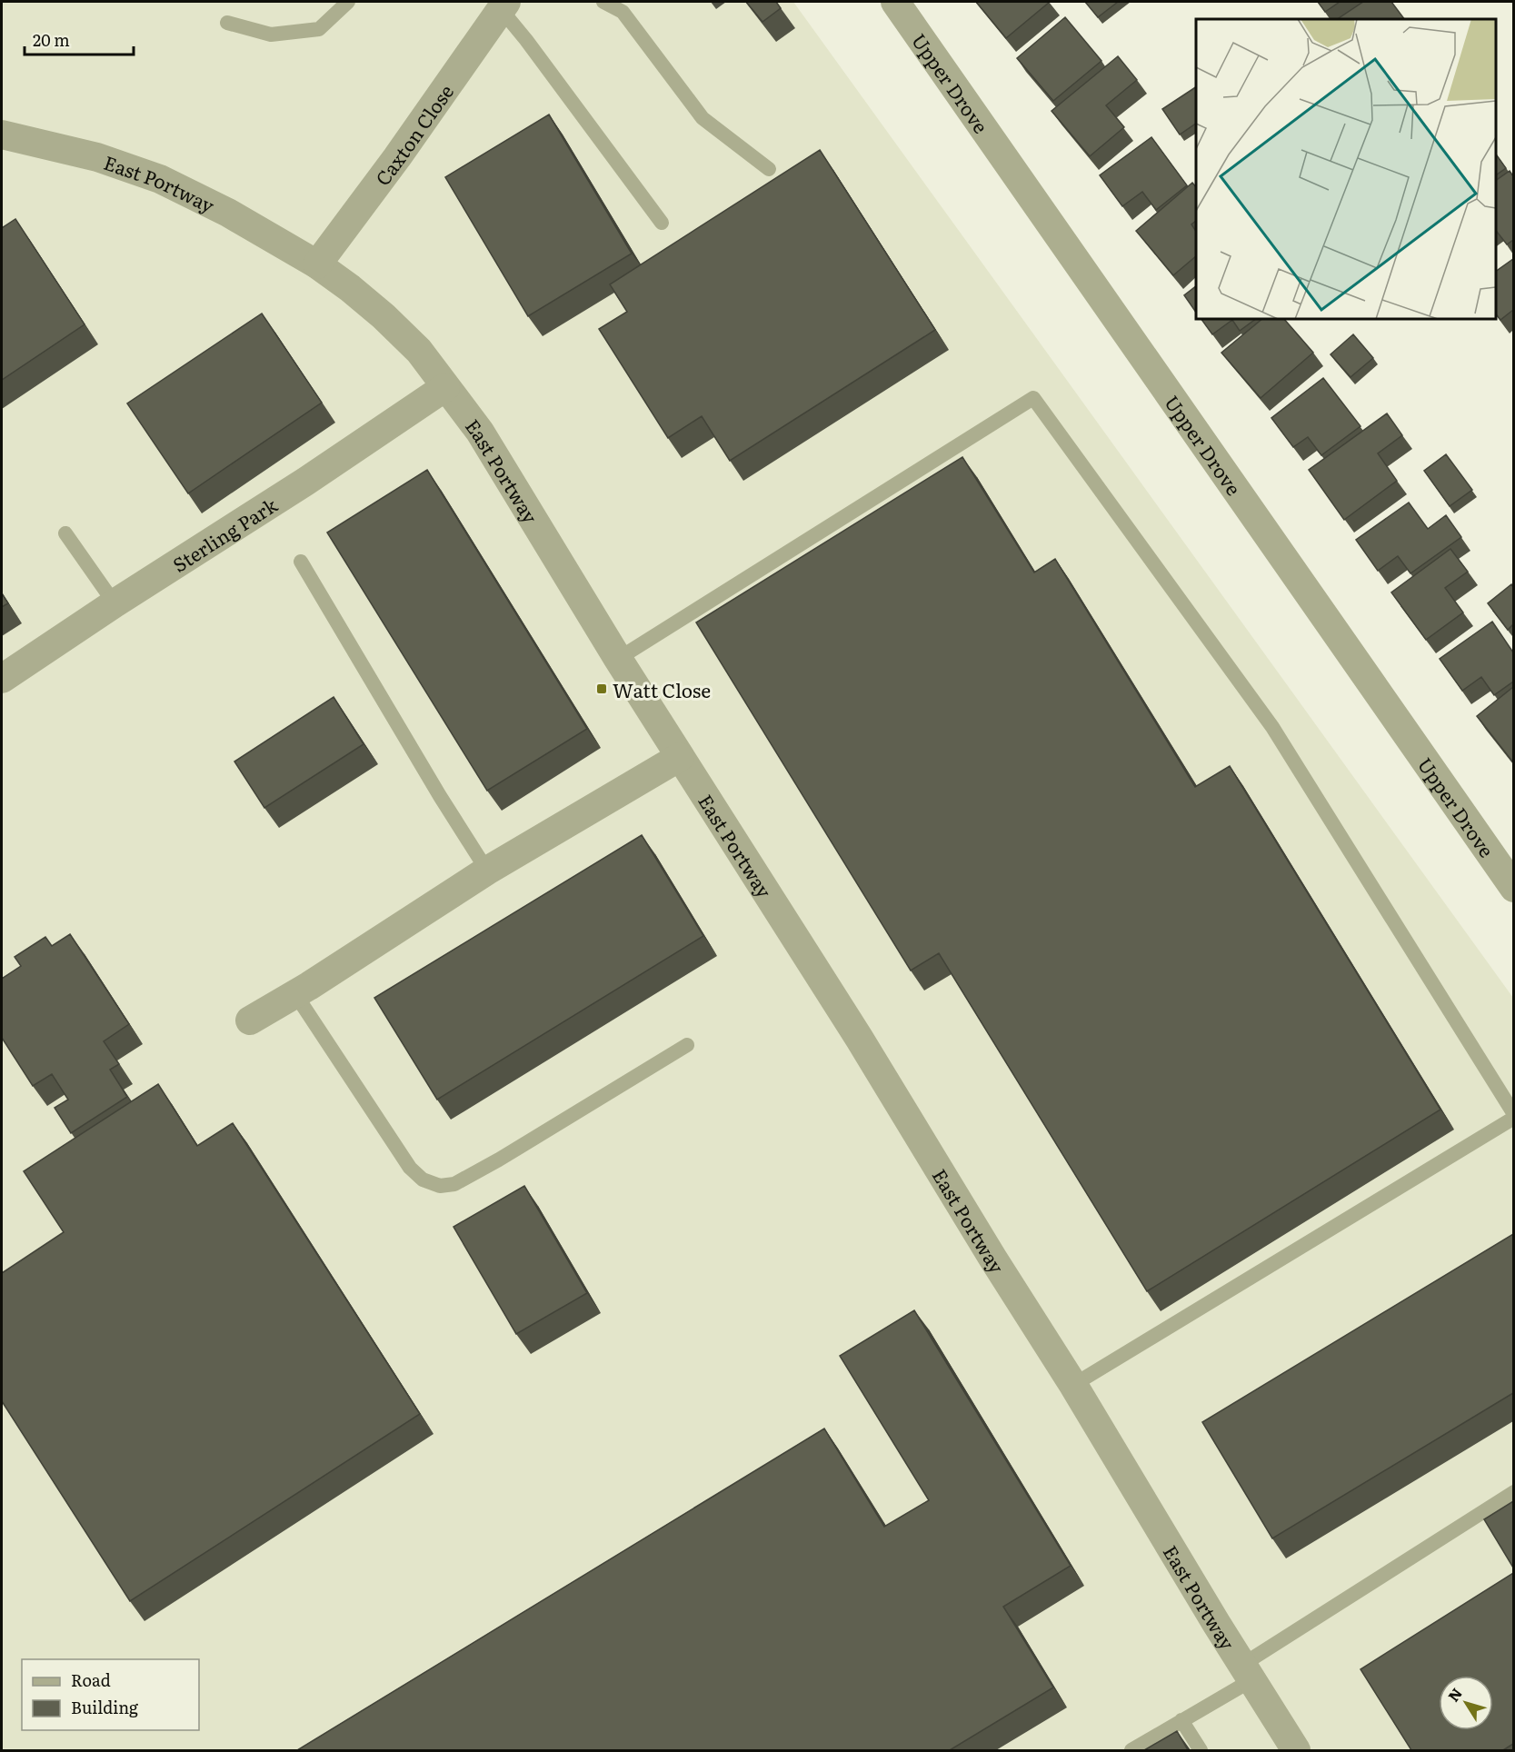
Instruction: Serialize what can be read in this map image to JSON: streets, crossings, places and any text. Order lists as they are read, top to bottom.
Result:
{
  "streets": {
    "street": [
      "Upper Drove",
      "Caxton Close",
      "East Portway",
      "Sterling Park"
    ]
  },
  "crossings": [
    ["Caxton Close", "East Portway"],
    ["East Portway", "Sterling Park"]
  ],
  "places": {
    "transit": ["Watt Close"]
  },
  "legend": ["Road", "Building"],
  "scale_bar": "20 m",
  "north": "top left"
}
